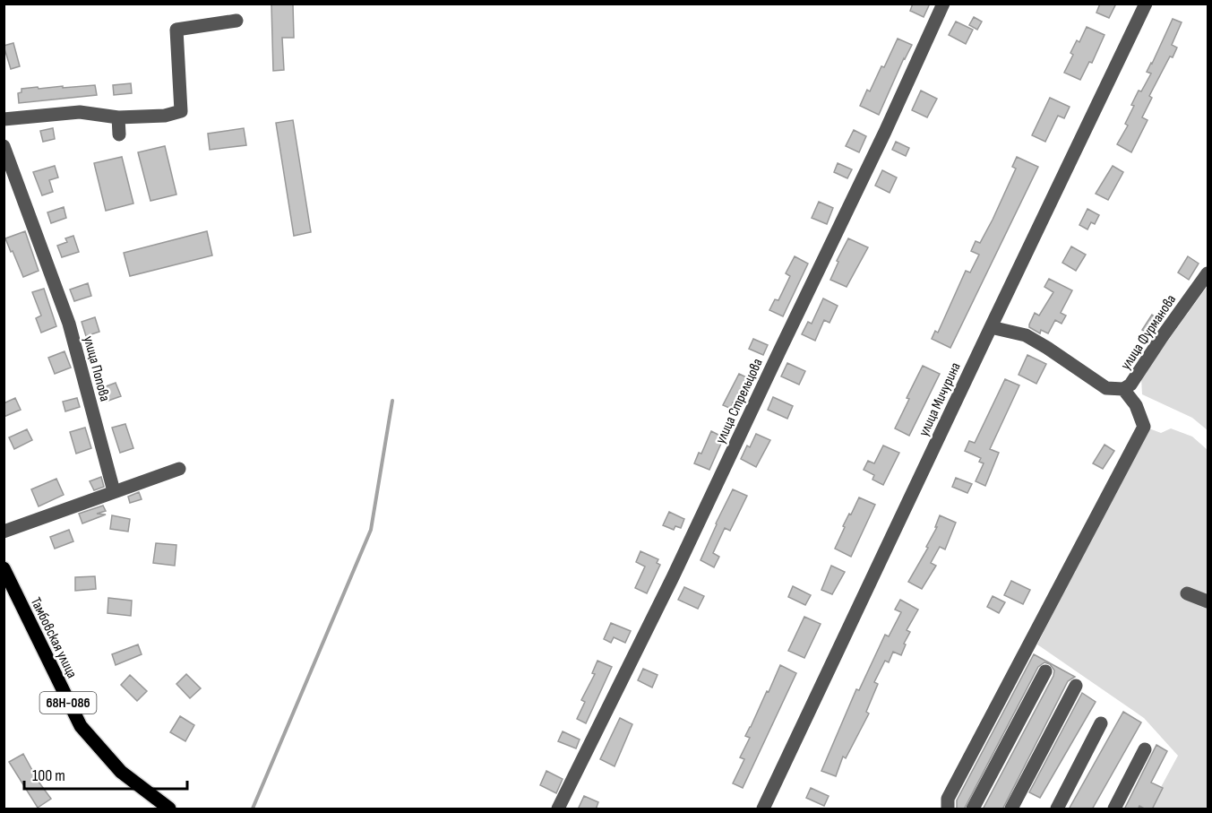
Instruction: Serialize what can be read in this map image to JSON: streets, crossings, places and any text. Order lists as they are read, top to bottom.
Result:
{
  "streets": {
    "main road": ["Тамбовская улица", "68Н-086"],
    "street": [
      "улица Фурманова",
      "улица Попова",
      "улица Мичурина",
      "улица Стрельцова"
    ]
  },
  "crossings": [
    ["улица Фурманова", "улица Мичурина"]
  ],
  "scale_bar": "100 m"
}
